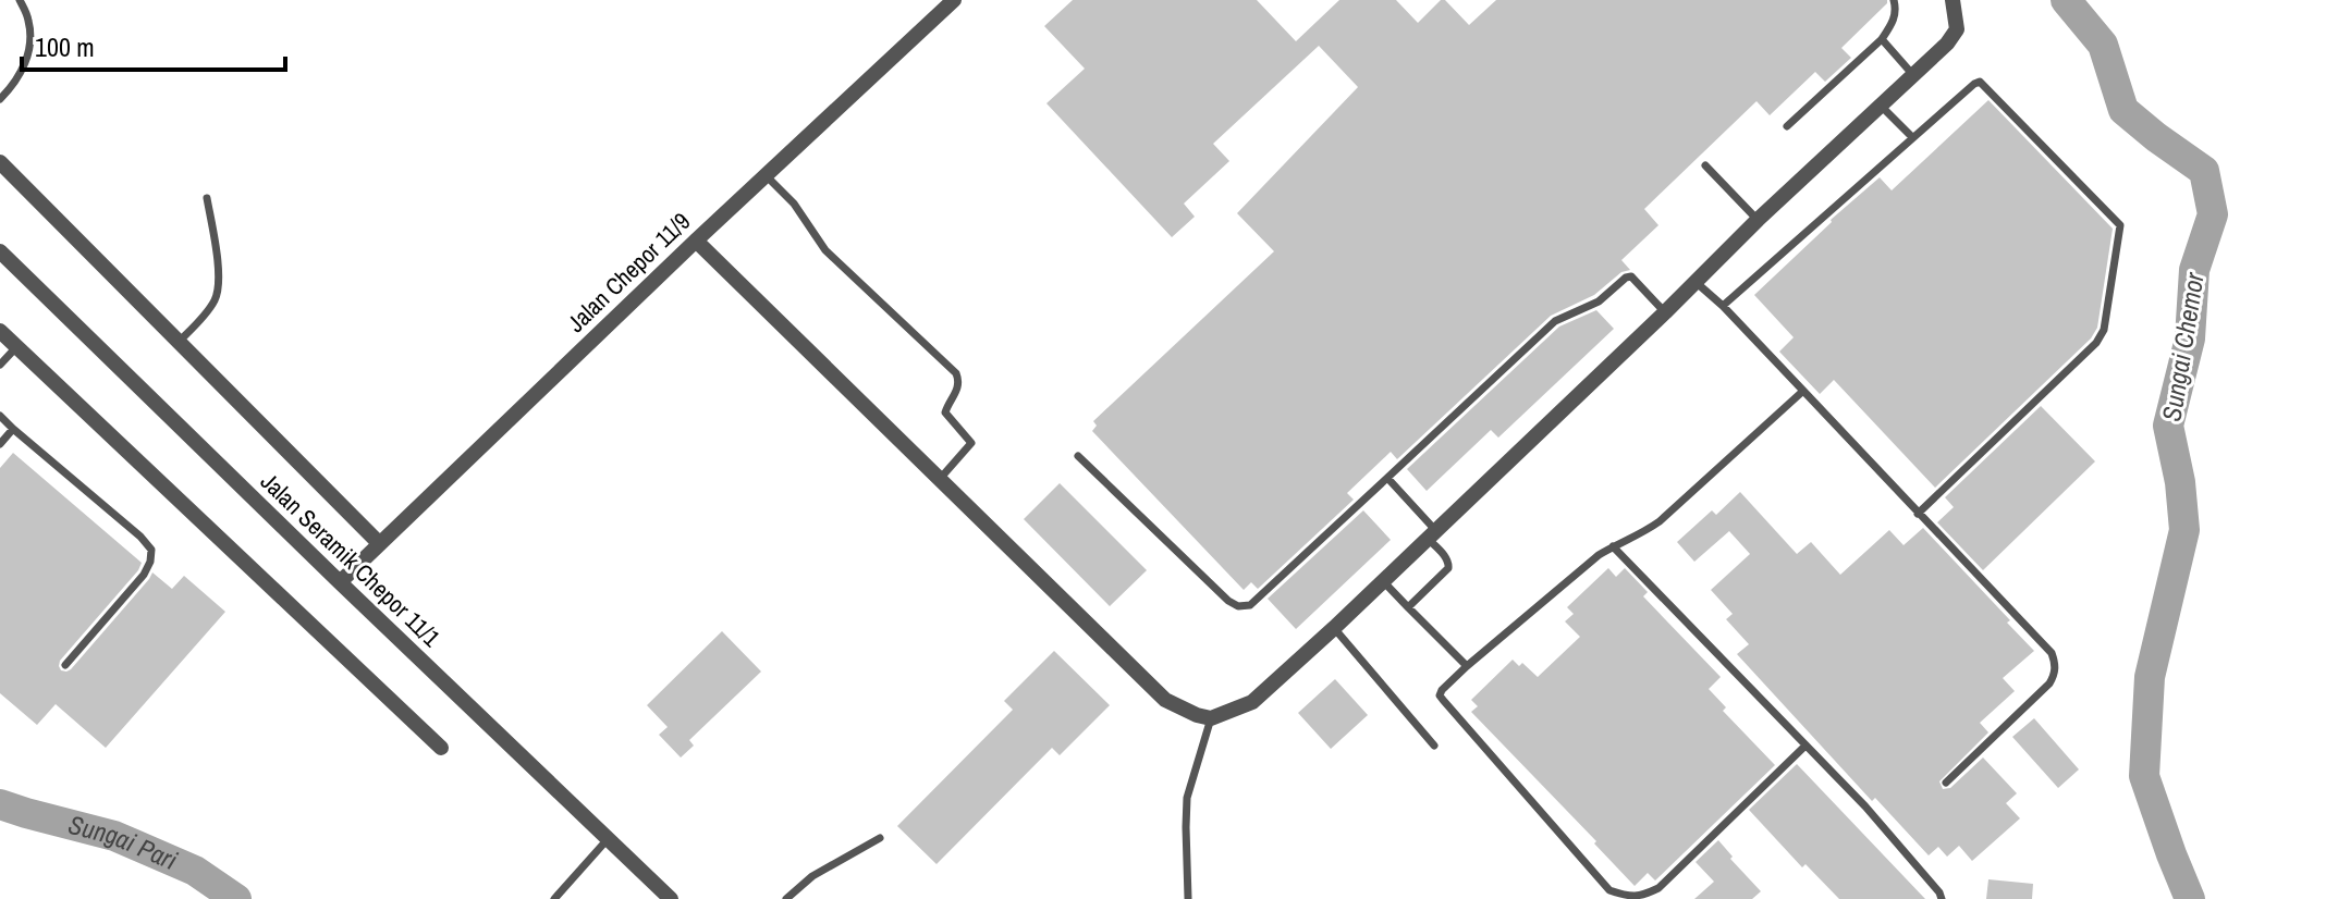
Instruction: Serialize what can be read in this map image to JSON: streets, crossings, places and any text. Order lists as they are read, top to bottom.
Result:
{
  "streets": {
    "street": ["Jalan Chepor 11/9", "Jalan Seramik Chepor 11/1"]
  },
  "crossings": [
    ["Jalan Chepor 11/9", "Jalan Seramik Chepor 11/1"]
  ],
  "water": ["Sungai Chemor", "Sungai Pari"],
  "scale_bar": "100 m"
}
